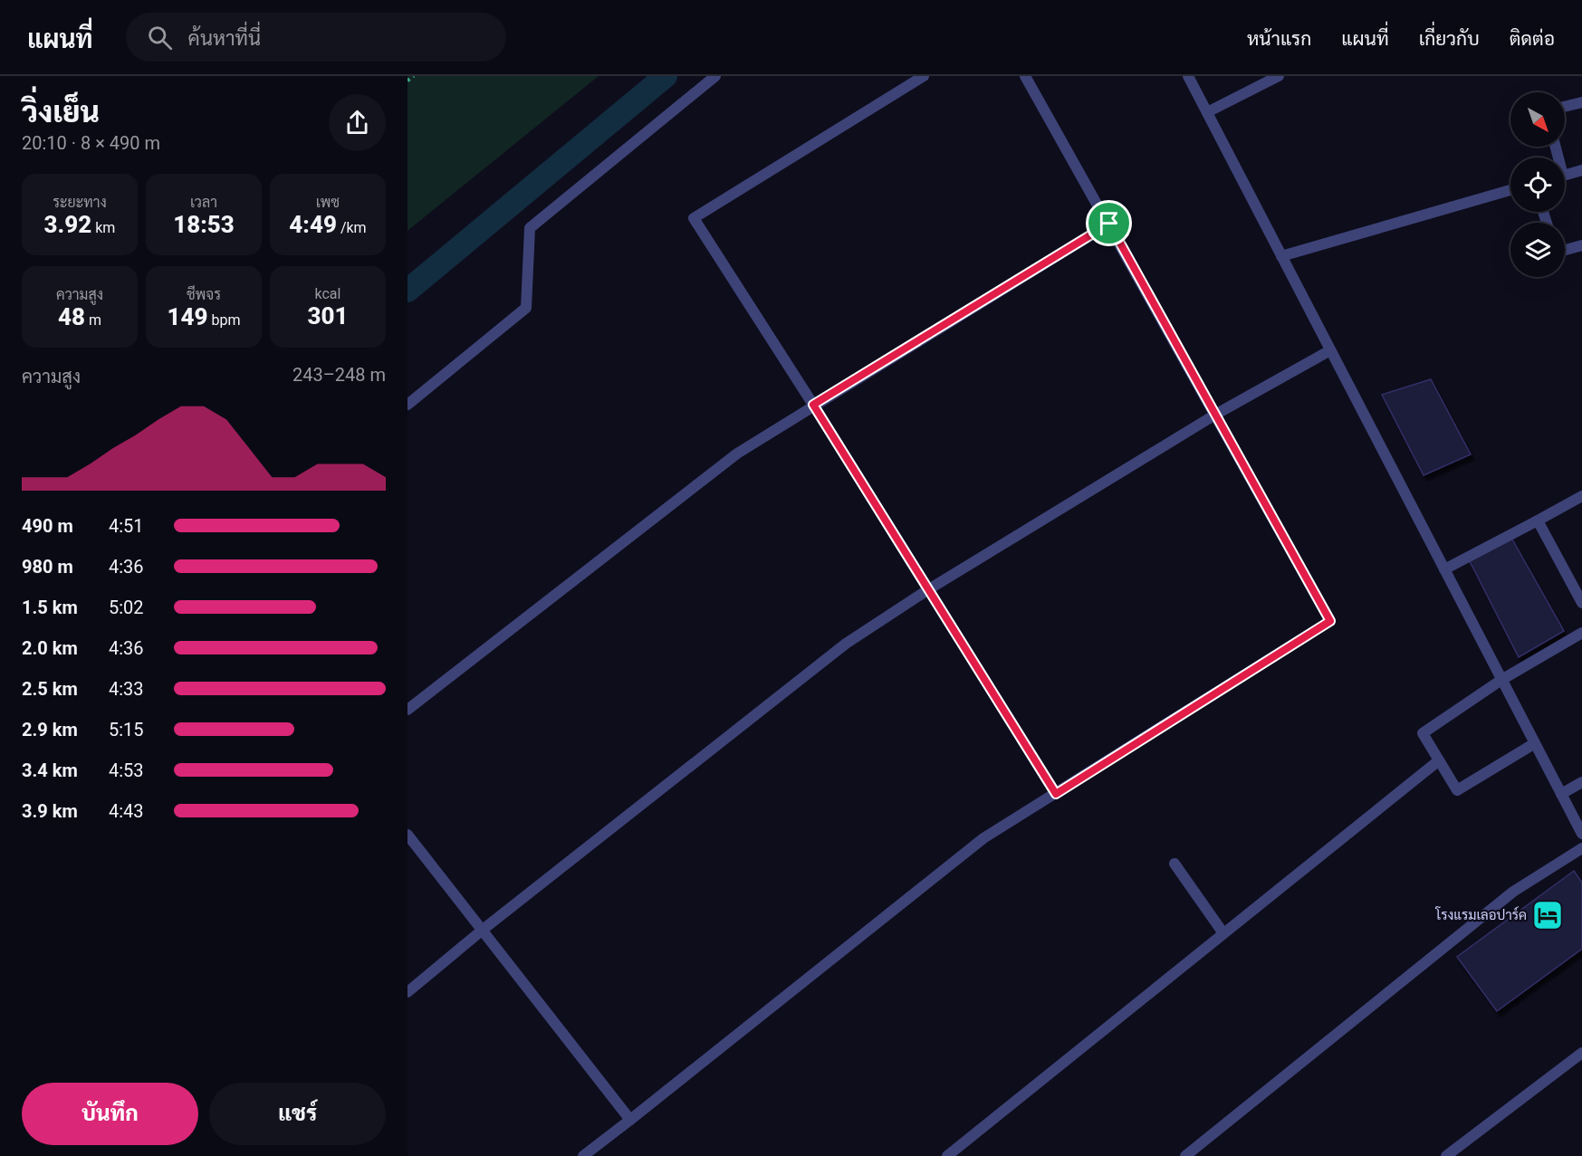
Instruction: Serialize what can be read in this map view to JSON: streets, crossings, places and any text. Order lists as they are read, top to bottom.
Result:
{
  "places": {
    "hotel": ["โรงแรมเลอปาร์ค"]
  },
  "north": "bottom right",
  "page": {
    "header": "แผนที่",
    "search": "ค้นหาที่นี่",
    "nav": [
      "หน้าแรก",
      "แผนที่",
      "เกี่ยวกับ",
      "ติดต่อ"
    ],
    "heading": ["วิ่งเย็น", "20:10 · 8 × 490 m"],
    "stats": [
      ["ระยะทาง", "3.92 km"],
      ["เวลา", "18:53"],
      ["เพซ", "4:49 /km"],
      ["ความสูง", "48 m"],
      ["ชีพจร", "149 bpm"],
      ["kcal", "301"]
    ],
    "chart": ["ความสูง", "243–248 m"],
    "list": [
      {
        "name": "490 m",
        "note": "4:51"
      },
      {
        "name": "980 m",
        "note": "4:36"
      },
      {
        "name": "1.5 km",
        "note": "5:02"
      },
      {
        "name": "2.0 km",
        "note": "4:36"
      },
      {
        "name": "2.5 km",
        "note": "4:33"
      },
      {
        "name": "2.9 km",
        "note": "5:15"
      },
      {
        "name": "3.4 km",
        "note": "4:53"
      },
      {
        "name": "3.9 km",
        "note": "4:43"
      }
    ],
    "buttons": ["บันทึก", "แชร์"]
  }
}
